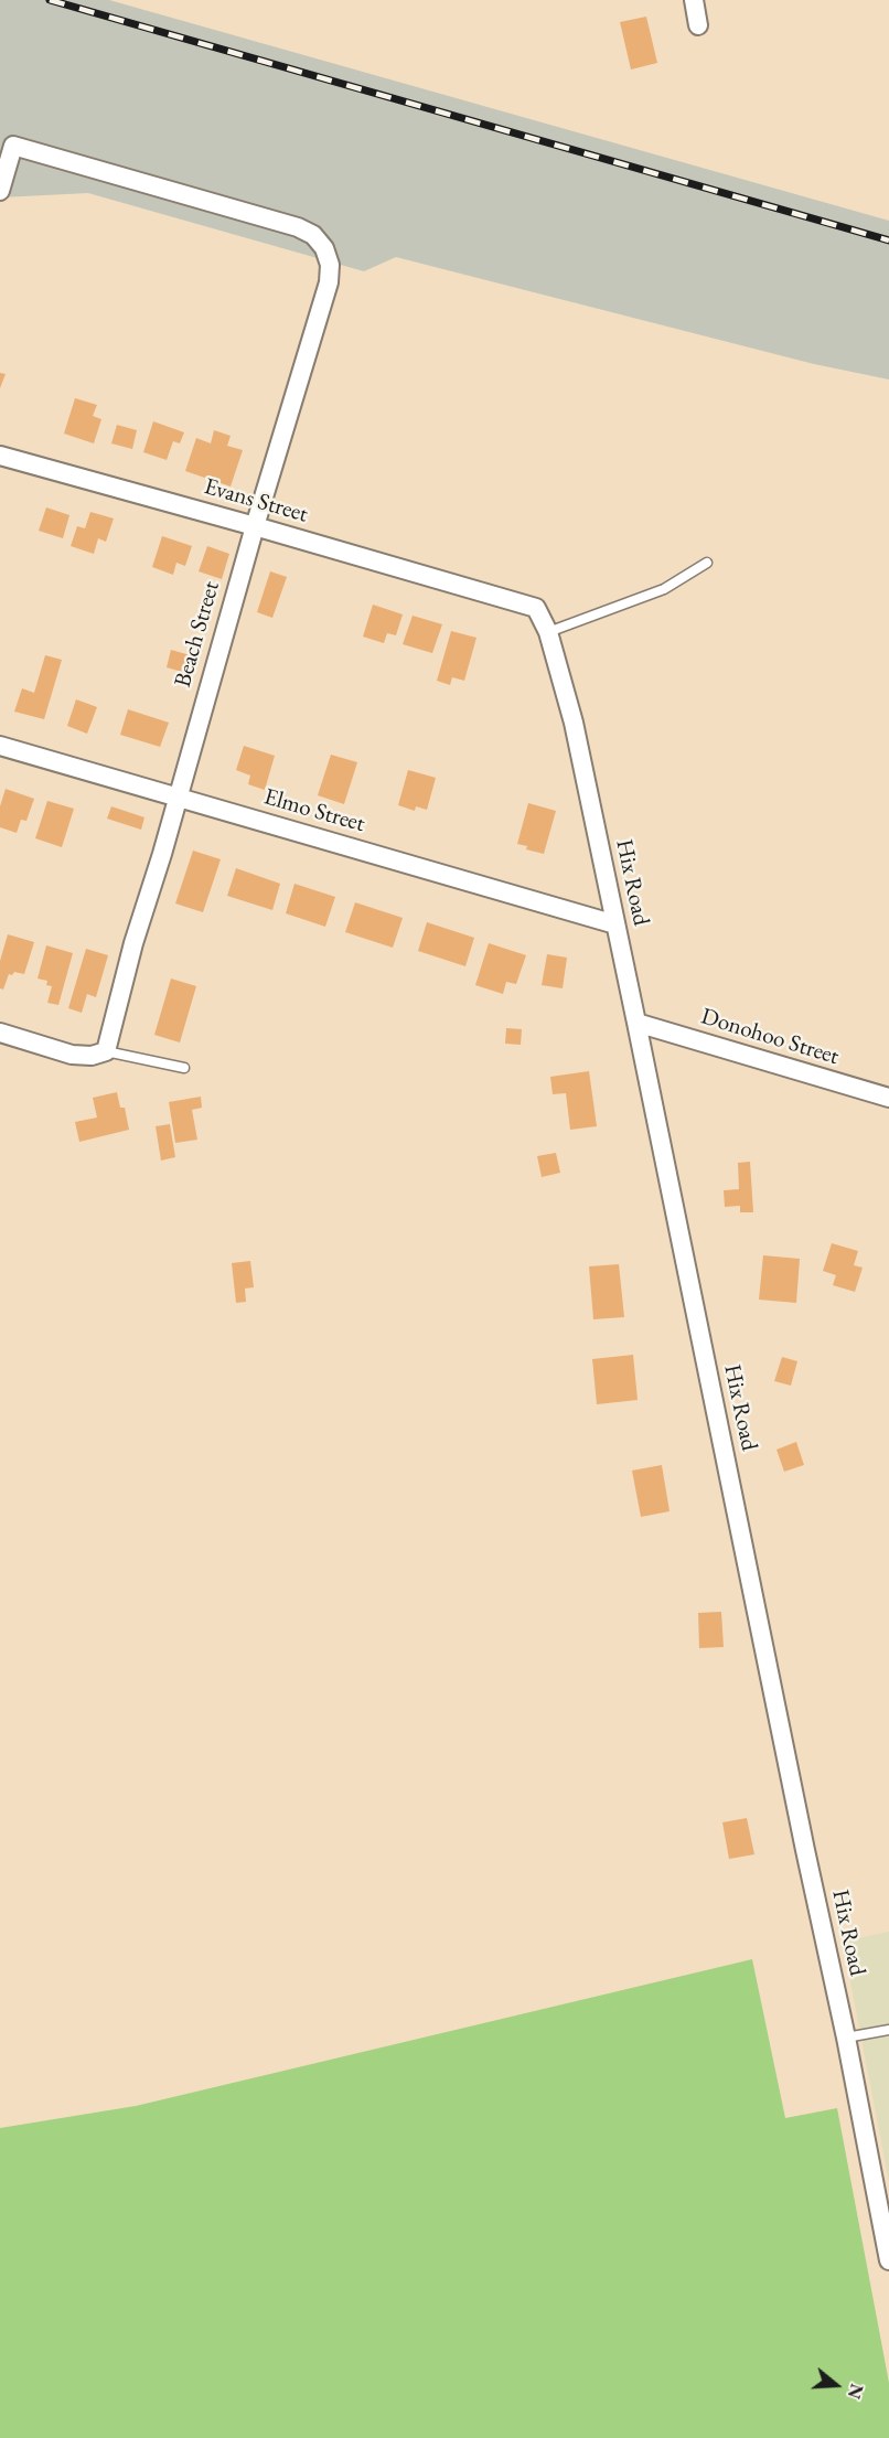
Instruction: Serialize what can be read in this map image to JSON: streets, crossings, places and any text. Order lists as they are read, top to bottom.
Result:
{
  "streets": {
    "street": [
      "Evans Street",
      "Beach Street",
      "Elmo Street",
      "Hix Road",
      "Donohoo Street"
    ]
  },
  "crossings": [
    ["Evans Street", "Beach Street"],
    ["Evans Street", "Hix Road"],
    ["Beach Street", "Elmo Street"],
    ["Elmo Street", "Hix Road"],
    ["Hix Road", "Donohoo Street"]
  ],
  "north": "right"
}
